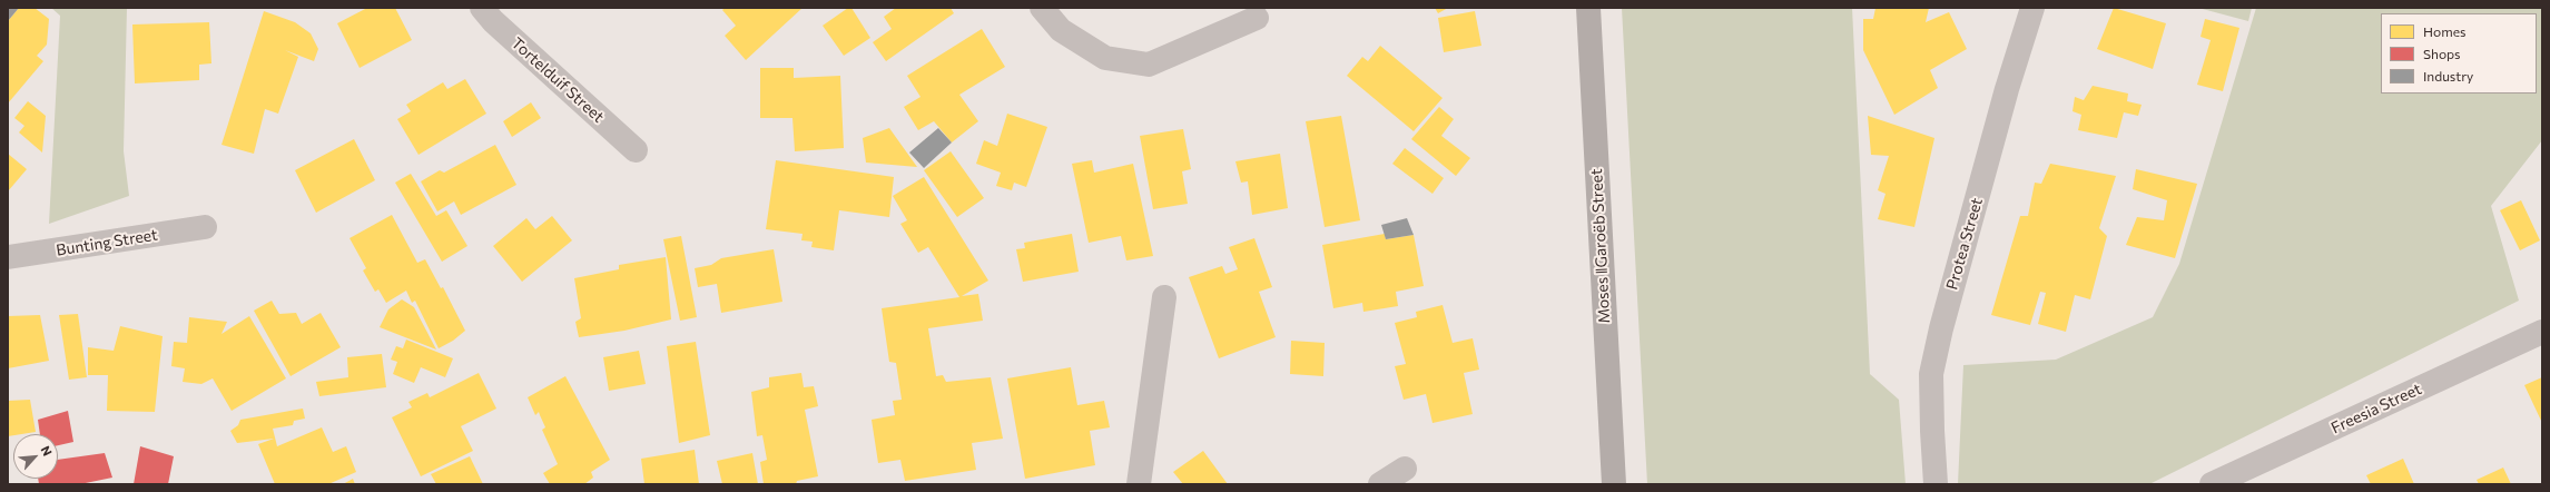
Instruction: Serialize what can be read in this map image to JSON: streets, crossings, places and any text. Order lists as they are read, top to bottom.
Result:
{
  "streets": {
    "main road": ["Moses ǁGaroëb Street"],
    "street": [
      "Tortelduif Street",
      "Bunting Street",
      "Protea Street",
      "Freesia Street"
    ]
  },
  "legend": ["Homes", "Shops", "Industry"],
  "north": "top right"
}
